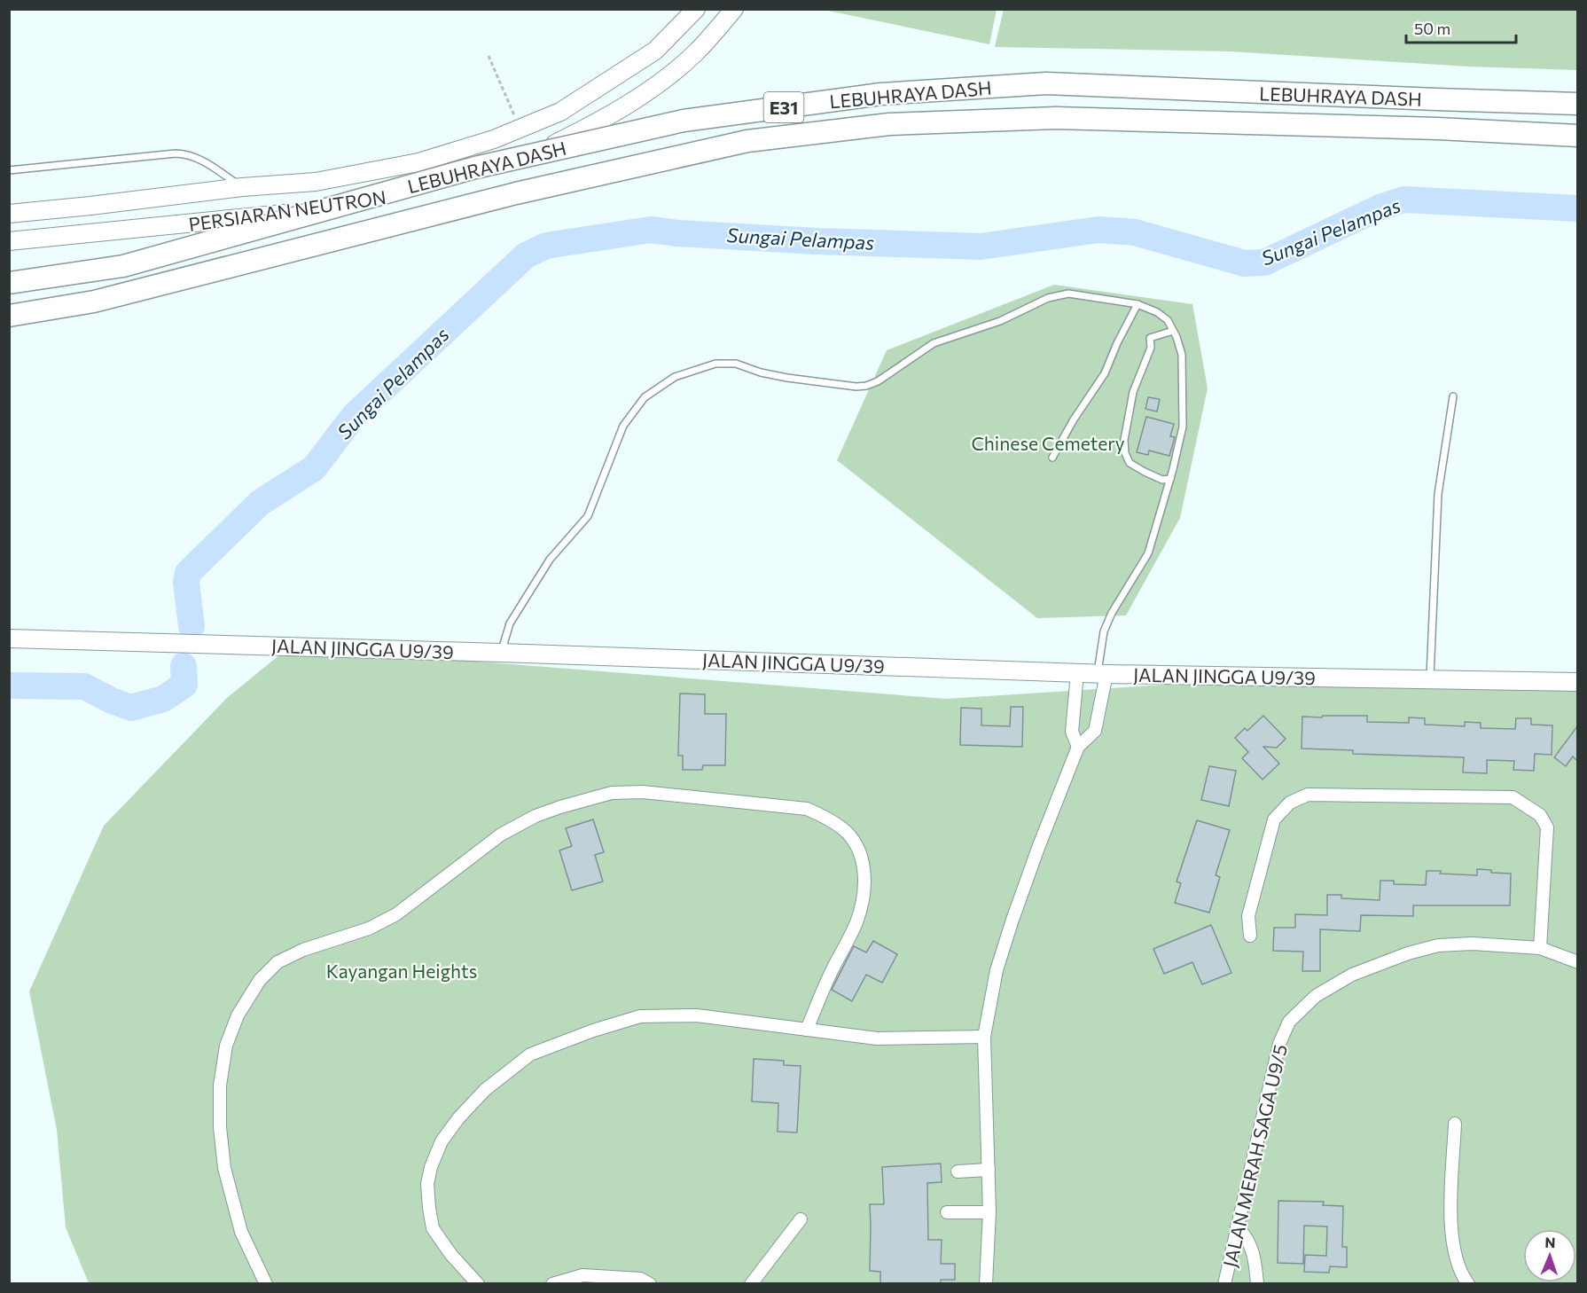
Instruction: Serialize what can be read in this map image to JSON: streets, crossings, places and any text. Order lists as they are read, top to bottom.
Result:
{
  "streets": {
    "highway": ["LEBUHRAYA DASH", "E31"],
    "street": ["PERSIARAN NEUTRON", "JALAN JINGGA U9/39", "JALAN MERAH SAGA U9/5"]
  },
  "water": ["Sungai Pelampas"],
  "parks": ["Chinese Cemetery", "Kayangan Heights"],
  "scale_bar": "50 m",
  "north": "top"
}
